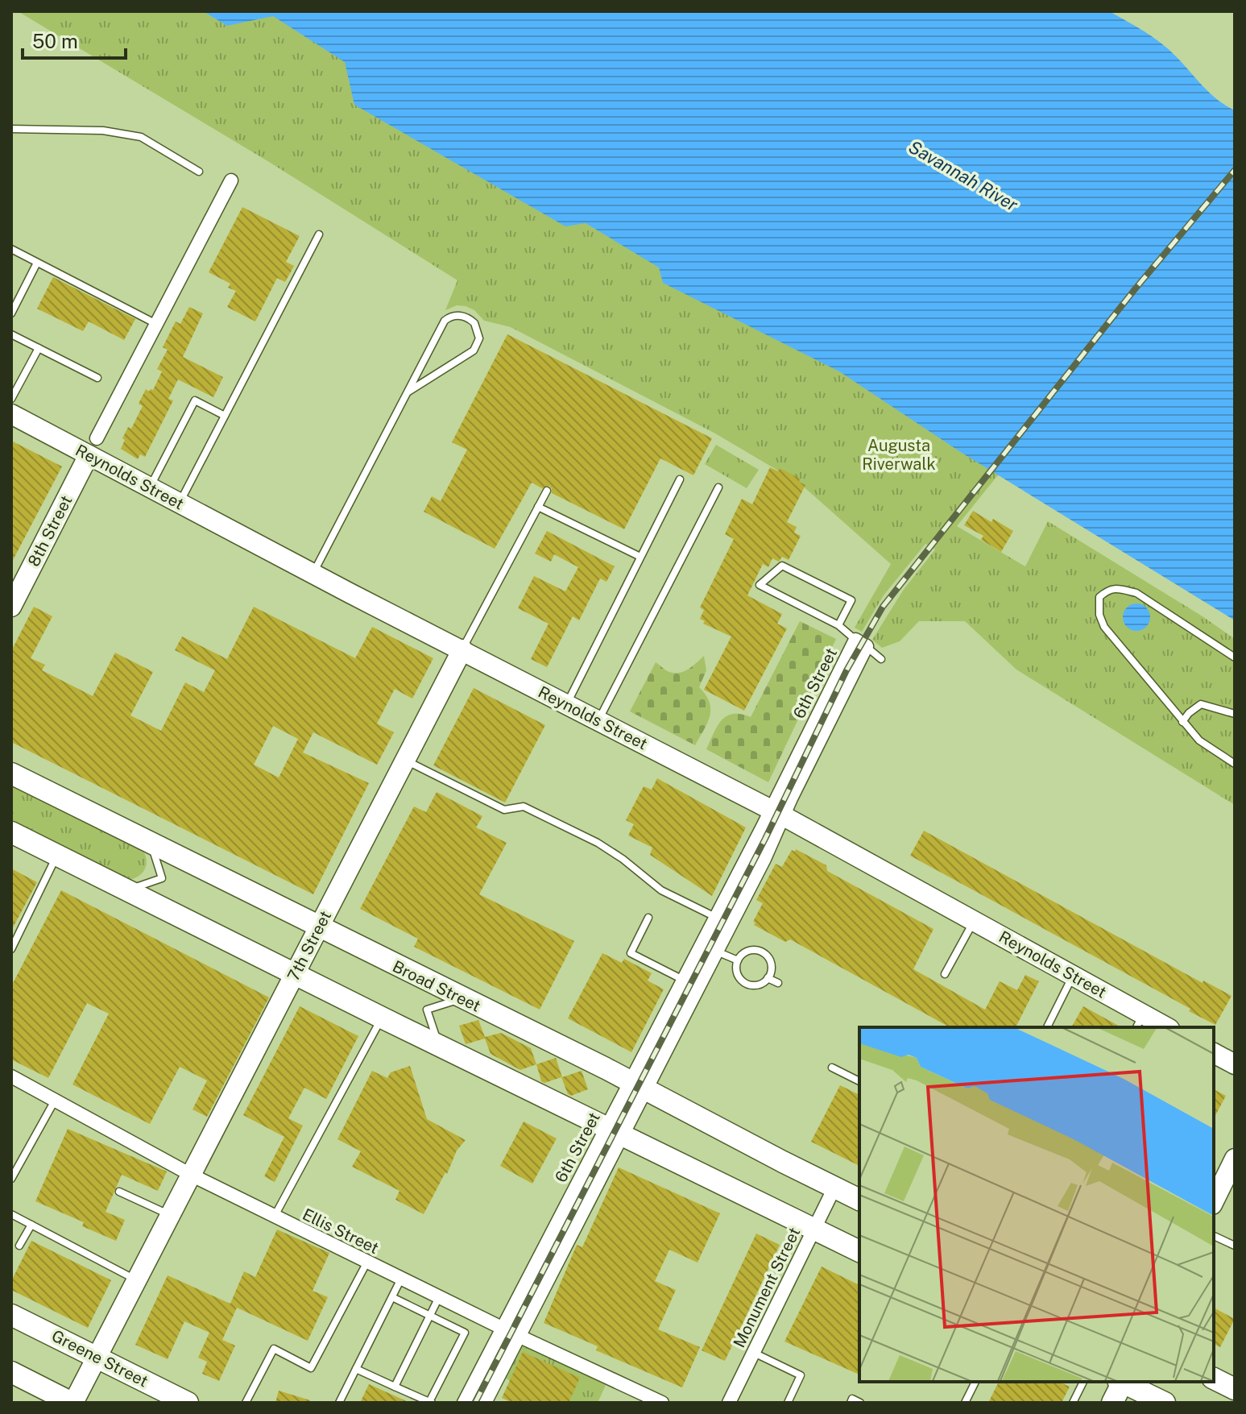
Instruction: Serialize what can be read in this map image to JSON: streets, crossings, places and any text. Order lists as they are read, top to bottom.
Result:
{
  "streets": {
    "main road": [
      "Reynolds Street",
      "8th Street",
      "7th Street",
      "Broad Street",
      "Greene Street"
    ],
    "street": ["6th Street", "Ellis Street", "Monument Street"]
  },
  "crossings": [
    ["Reynolds Street", "8th Street"],
    ["Reynolds Street", "6th Street"],
    ["Reynolds Street", "7th Street"],
    ["6th Street", "Broad Street"],
    ["6th Street", "Ellis Street"],
    ["7th Street", "Broad Street"],
    ["7th Street", "Ellis Street"],
    ["7th Street", "Greene Street"],
    ["Broad Street", "Monument Street"]
  ],
  "water": ["Savannah River"],
  "parks": ["Augusta Riverwalk"],
  "scale_bar": "50 m"
}
